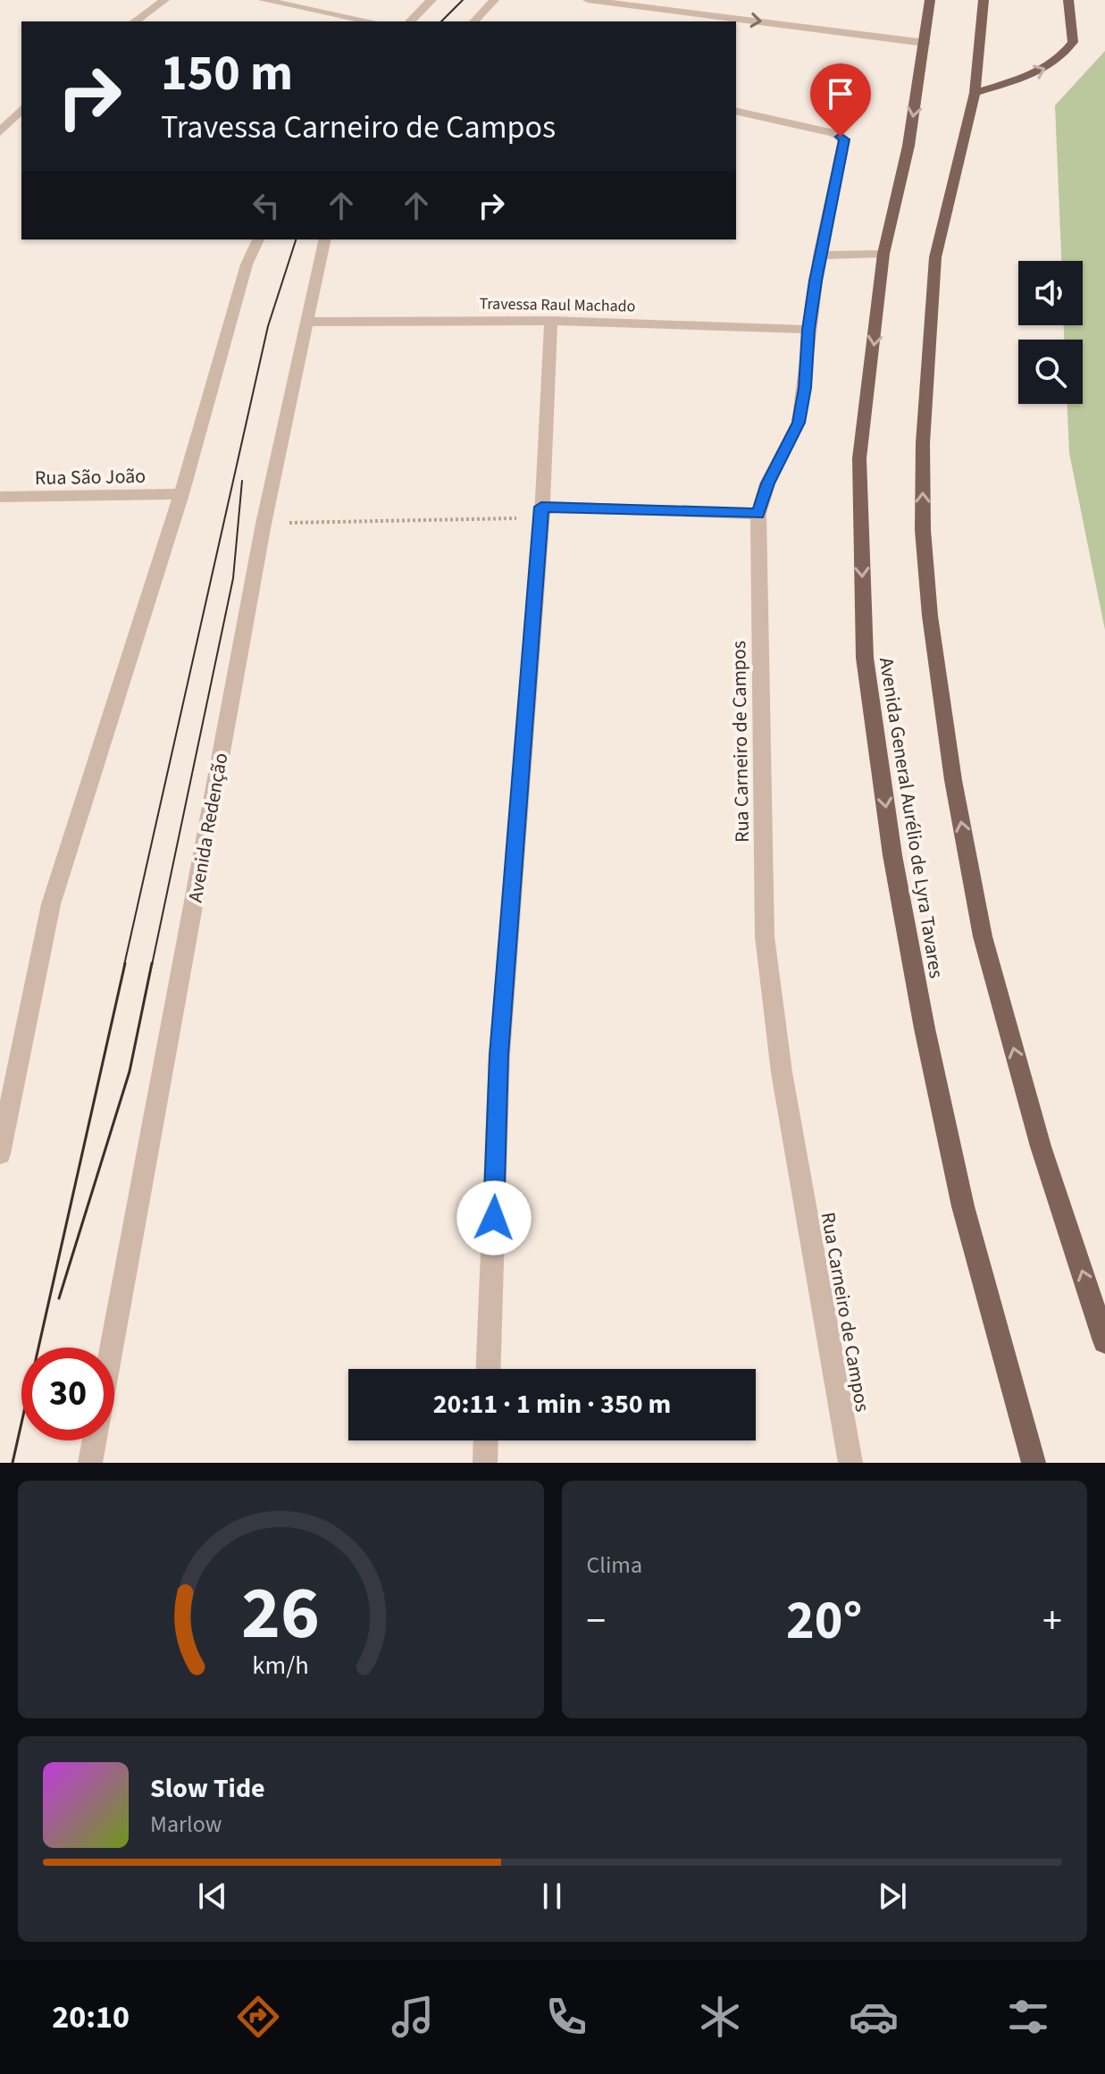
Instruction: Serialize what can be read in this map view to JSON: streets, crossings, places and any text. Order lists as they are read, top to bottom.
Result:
{
  "streets": {
    "main road": ["Avenida General Aurélio de Lyra Tavares"],
    "street": [
      "Travessa Raul Machado",
      "Rua São João",
      "Rua Carneiro de Campos",
      "Avenida Redenção"
    ]
  },
  "crossings": [
    ["Travessa Raul Machado", "Rua Carneiro de Campos"],
    ["Travessa Raul Machado", "Avenida Redenção"]
  ],
  "page": {
    "turn": ["150 m", "Travessa Carneiro de Campos"],
    "limit": "30",
    "trip": "20:11 · 1 min · 350 m",
    "tile": "Clima",
    "heat": ["−", "20°", "+"],
    "song": ["Slow Tide", "Marlow"],
    "tabs": "20:10",
    "gauge": ["26", "km/h"]
  }
}
